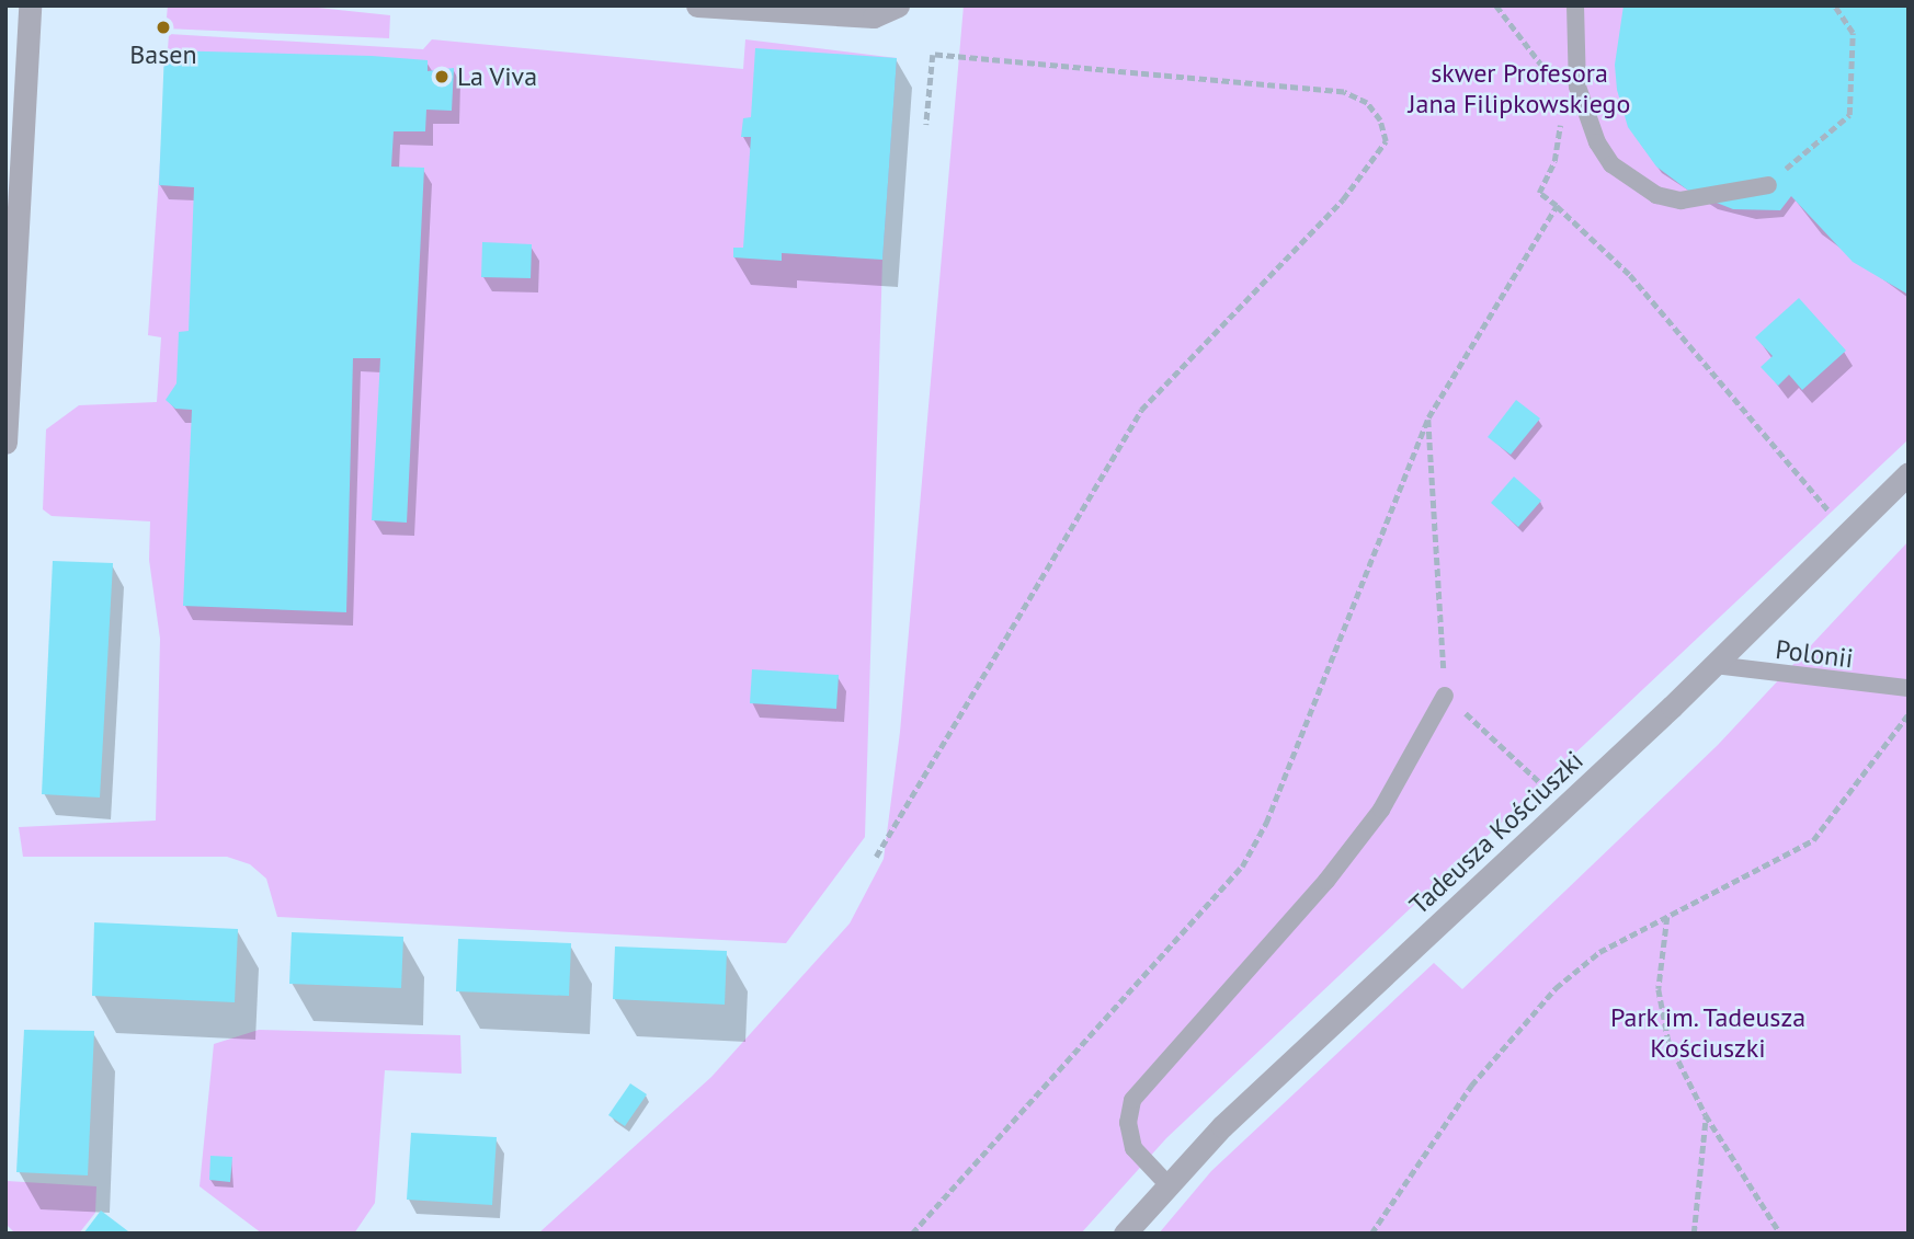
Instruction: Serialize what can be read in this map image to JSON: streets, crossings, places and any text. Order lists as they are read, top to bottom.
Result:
{
  "streets": {
    "street": ["Tadeusza Kościuszki"],
    "lane": ["Polonii"]
  },
  "crossings": [
    ["Polonii", "Tadeusza Kościuszki"]
  ],
  "parks": ["skwer Profesora Jana Filipkowskiego", "Park im. Tadeusza Kościuszki"],
  "places": ["Basen", "La Viva"]
}
